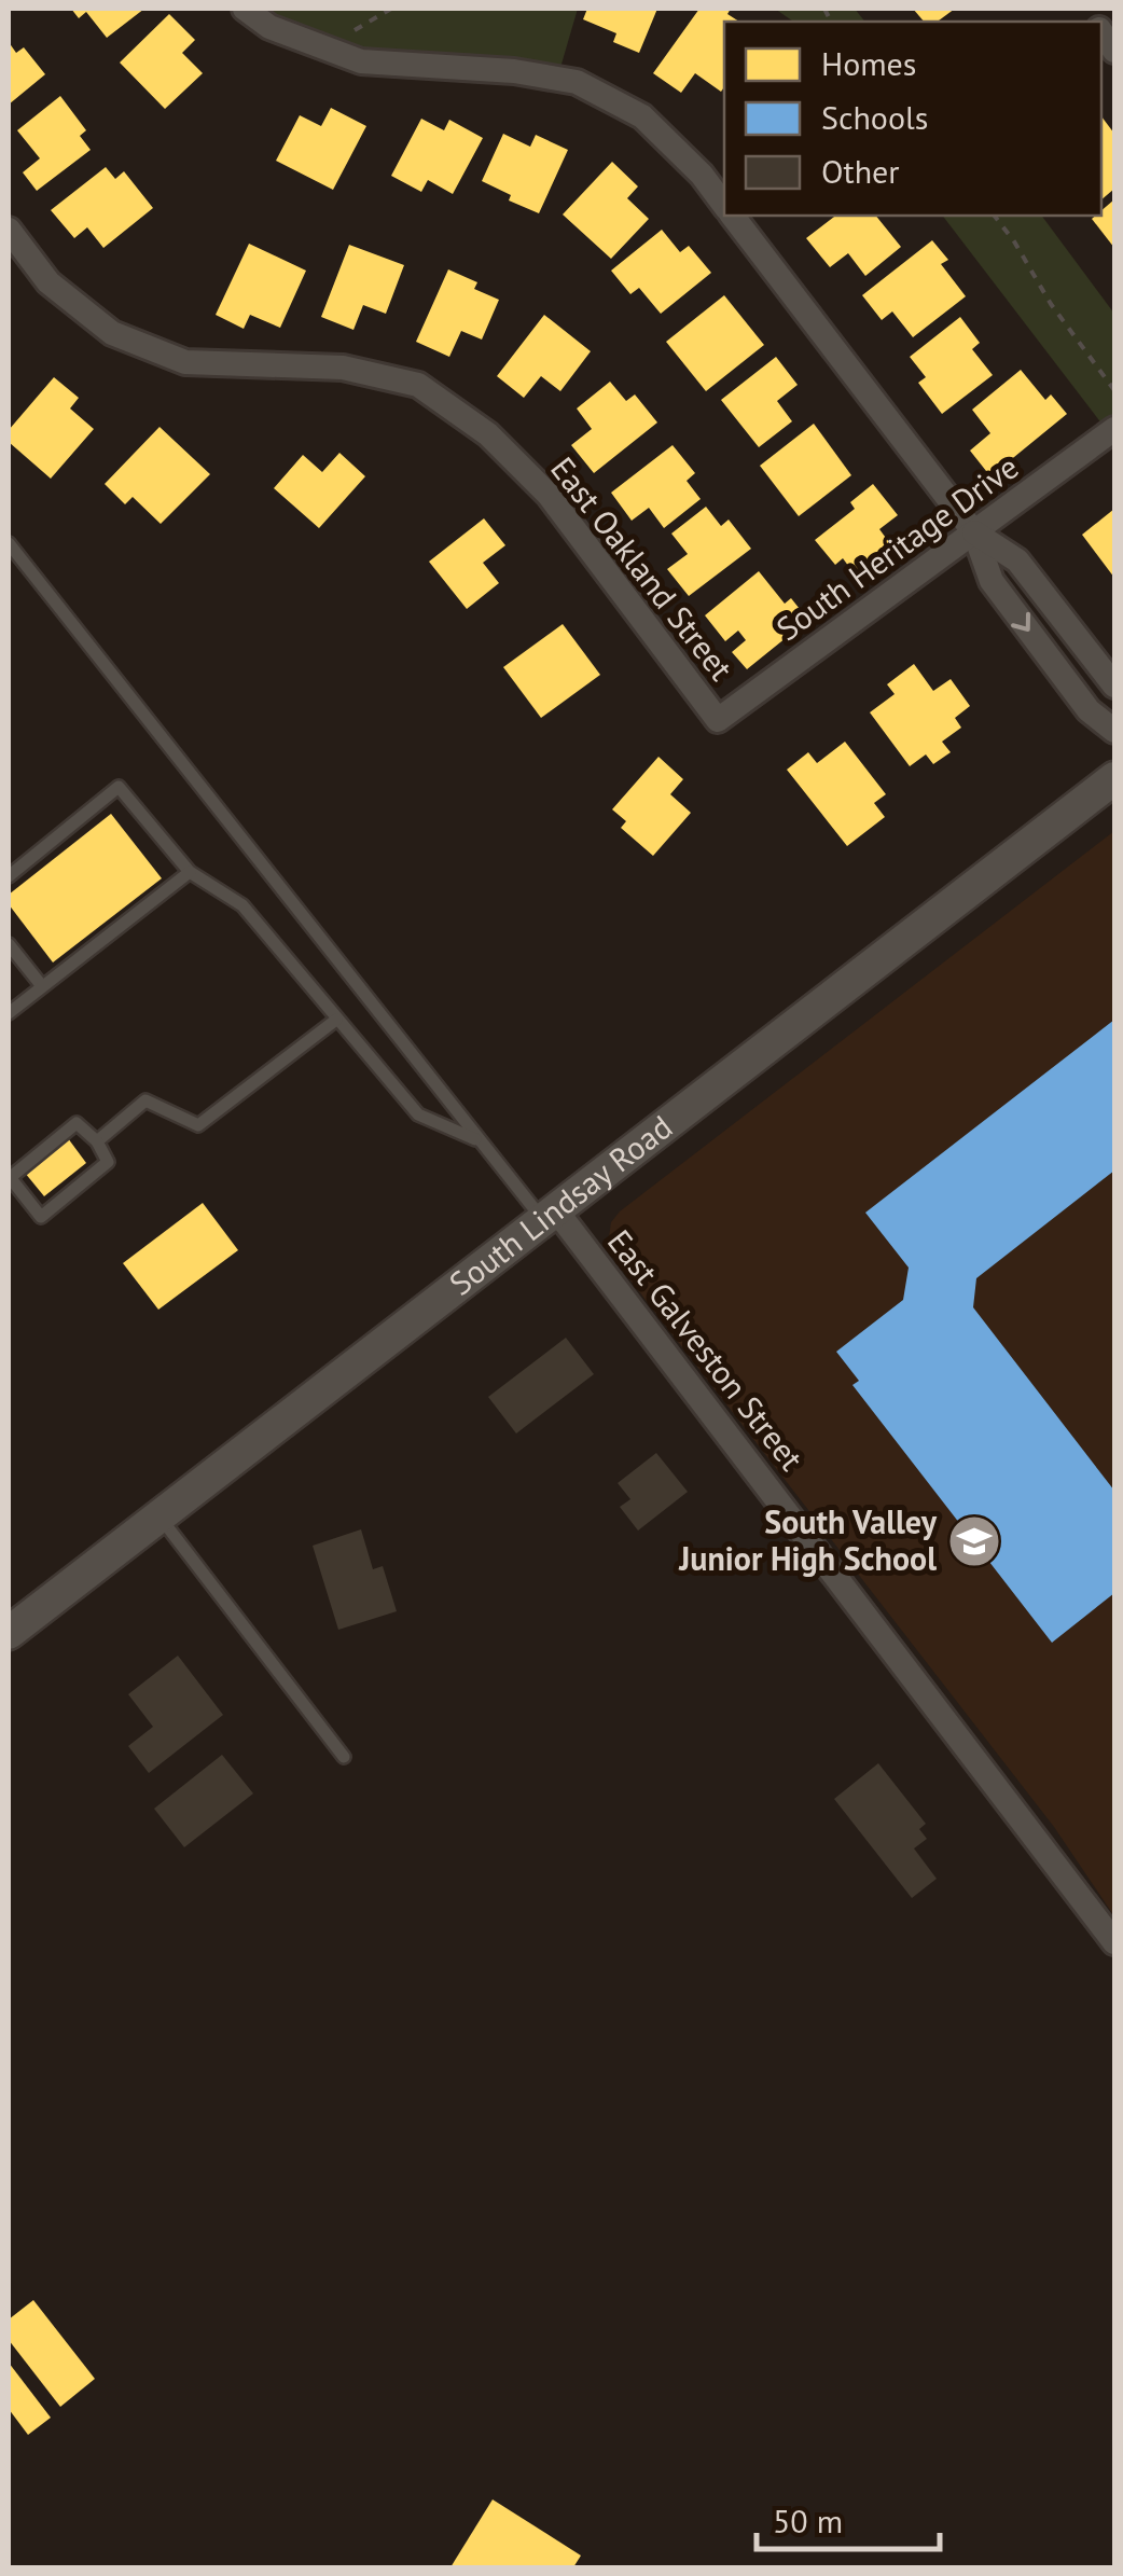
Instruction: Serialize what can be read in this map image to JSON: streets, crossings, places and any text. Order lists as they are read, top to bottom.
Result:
{
  "streets": {
    "main road": ["South Lindsay Road"],
    "street": ["South Heritage Drive", "East Oakland Street", "East Galveston Street"]
  },
  "crossings": [
    ["South Heritage Drive", "East Oakland Street"],
    ["South Lindsay Road", "East Galveston Street"]
  ],
  "places": {
    "school or university": ["South Valley Junior High School"]
  },
  "legend": ["Homes", "Schools", "Other"],
  "scale_bar": "50 m"
}
